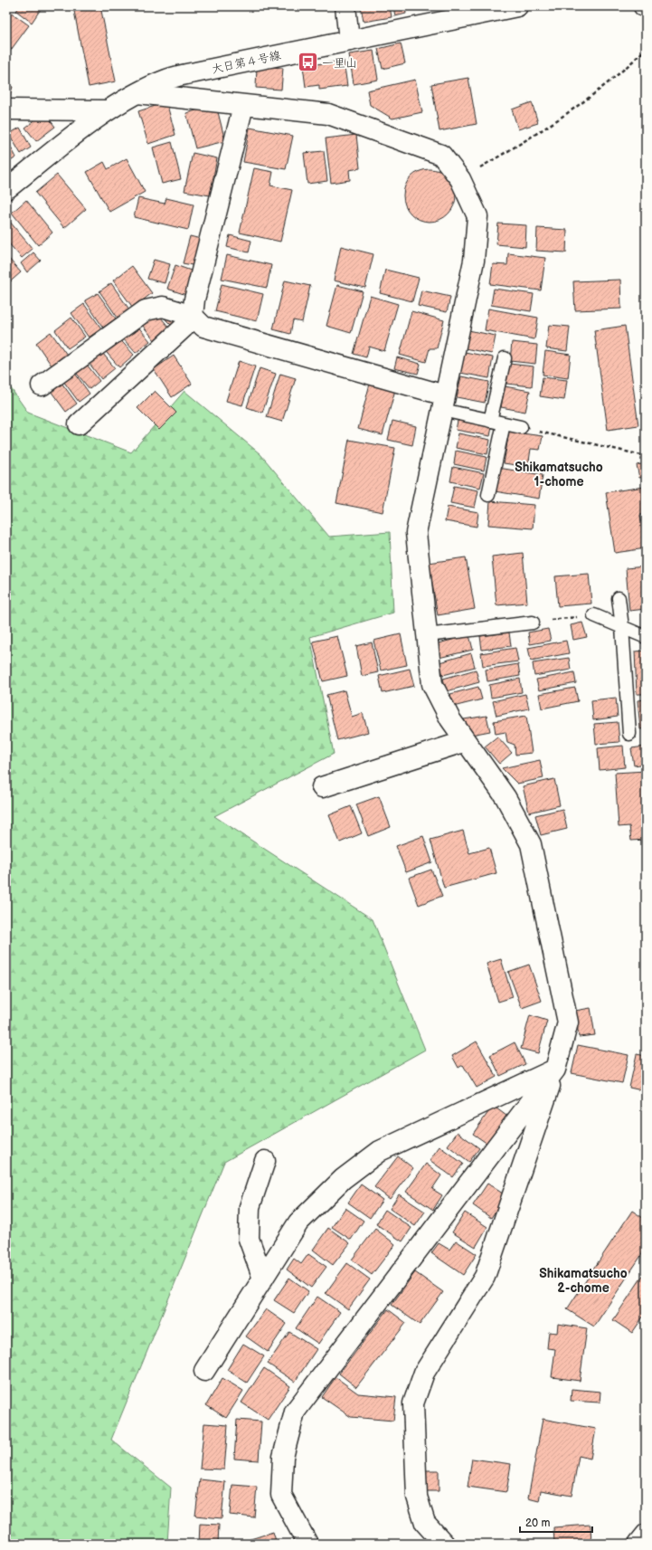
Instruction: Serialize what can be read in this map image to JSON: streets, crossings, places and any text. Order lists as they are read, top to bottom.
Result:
{
  "streets": {
    "street": ["大日第４号線"]
  },
  "districts": ["Shikamatsucho 1-chome", "Shikamatsucho 2-chome"],
  "places": {
    "bus stop": ["一里山"]
  },
  "scale_bar": "20 m"
}
